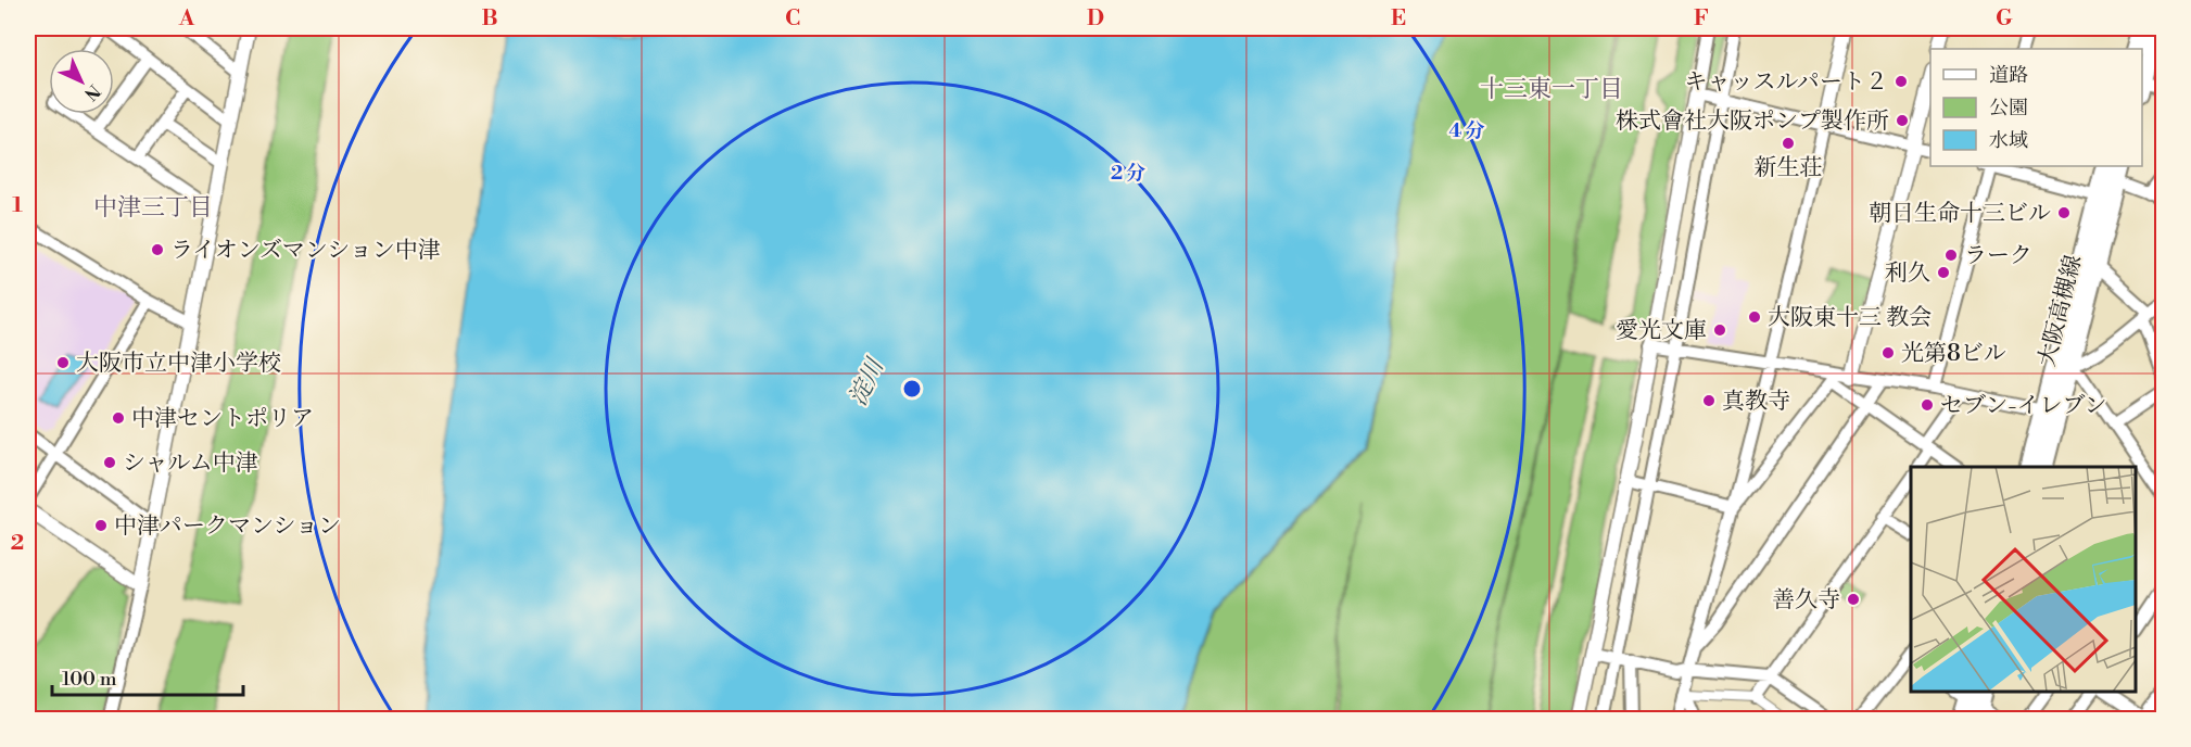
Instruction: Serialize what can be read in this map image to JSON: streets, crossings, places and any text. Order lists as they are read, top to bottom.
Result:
{
  "streets": {
    "main road": ["大阪高槻線"]
  },
  "districts": ["十三東一丁目", "中津三丁目"],
  "water": ["淀川"],
  "places": [
    "キャッスルパート２",
    "株式會社大阪ポンプ製作所",
    "新生荘",
    "朝日生命十三ビル",
    "ライオンズマンション中津",
    "ラーク",
    "利久",
    "大阪東十三 教会",
    "愛光文庫",
    "光第8ビル",
    "大阪市立中津小学校",
    "真教寺",
    "セブン-イレブン",
    "中津セントポリア",
    "シャルム中津",
    "中津パークマンション",
    "善久寺"
  ],
  "legend": ["道路", "公園", "水域"],
  "scale_bar": "100 m",
  "north": "bottom right",
  "grid": {
    "columns": [
      "A",
      "B",
      "C",
      "D",
      "E",
      "F",
      "G"
    ],
    "rows": ["1", "2"]
  },
  "rings": ["4 分", "2 分"]
}
